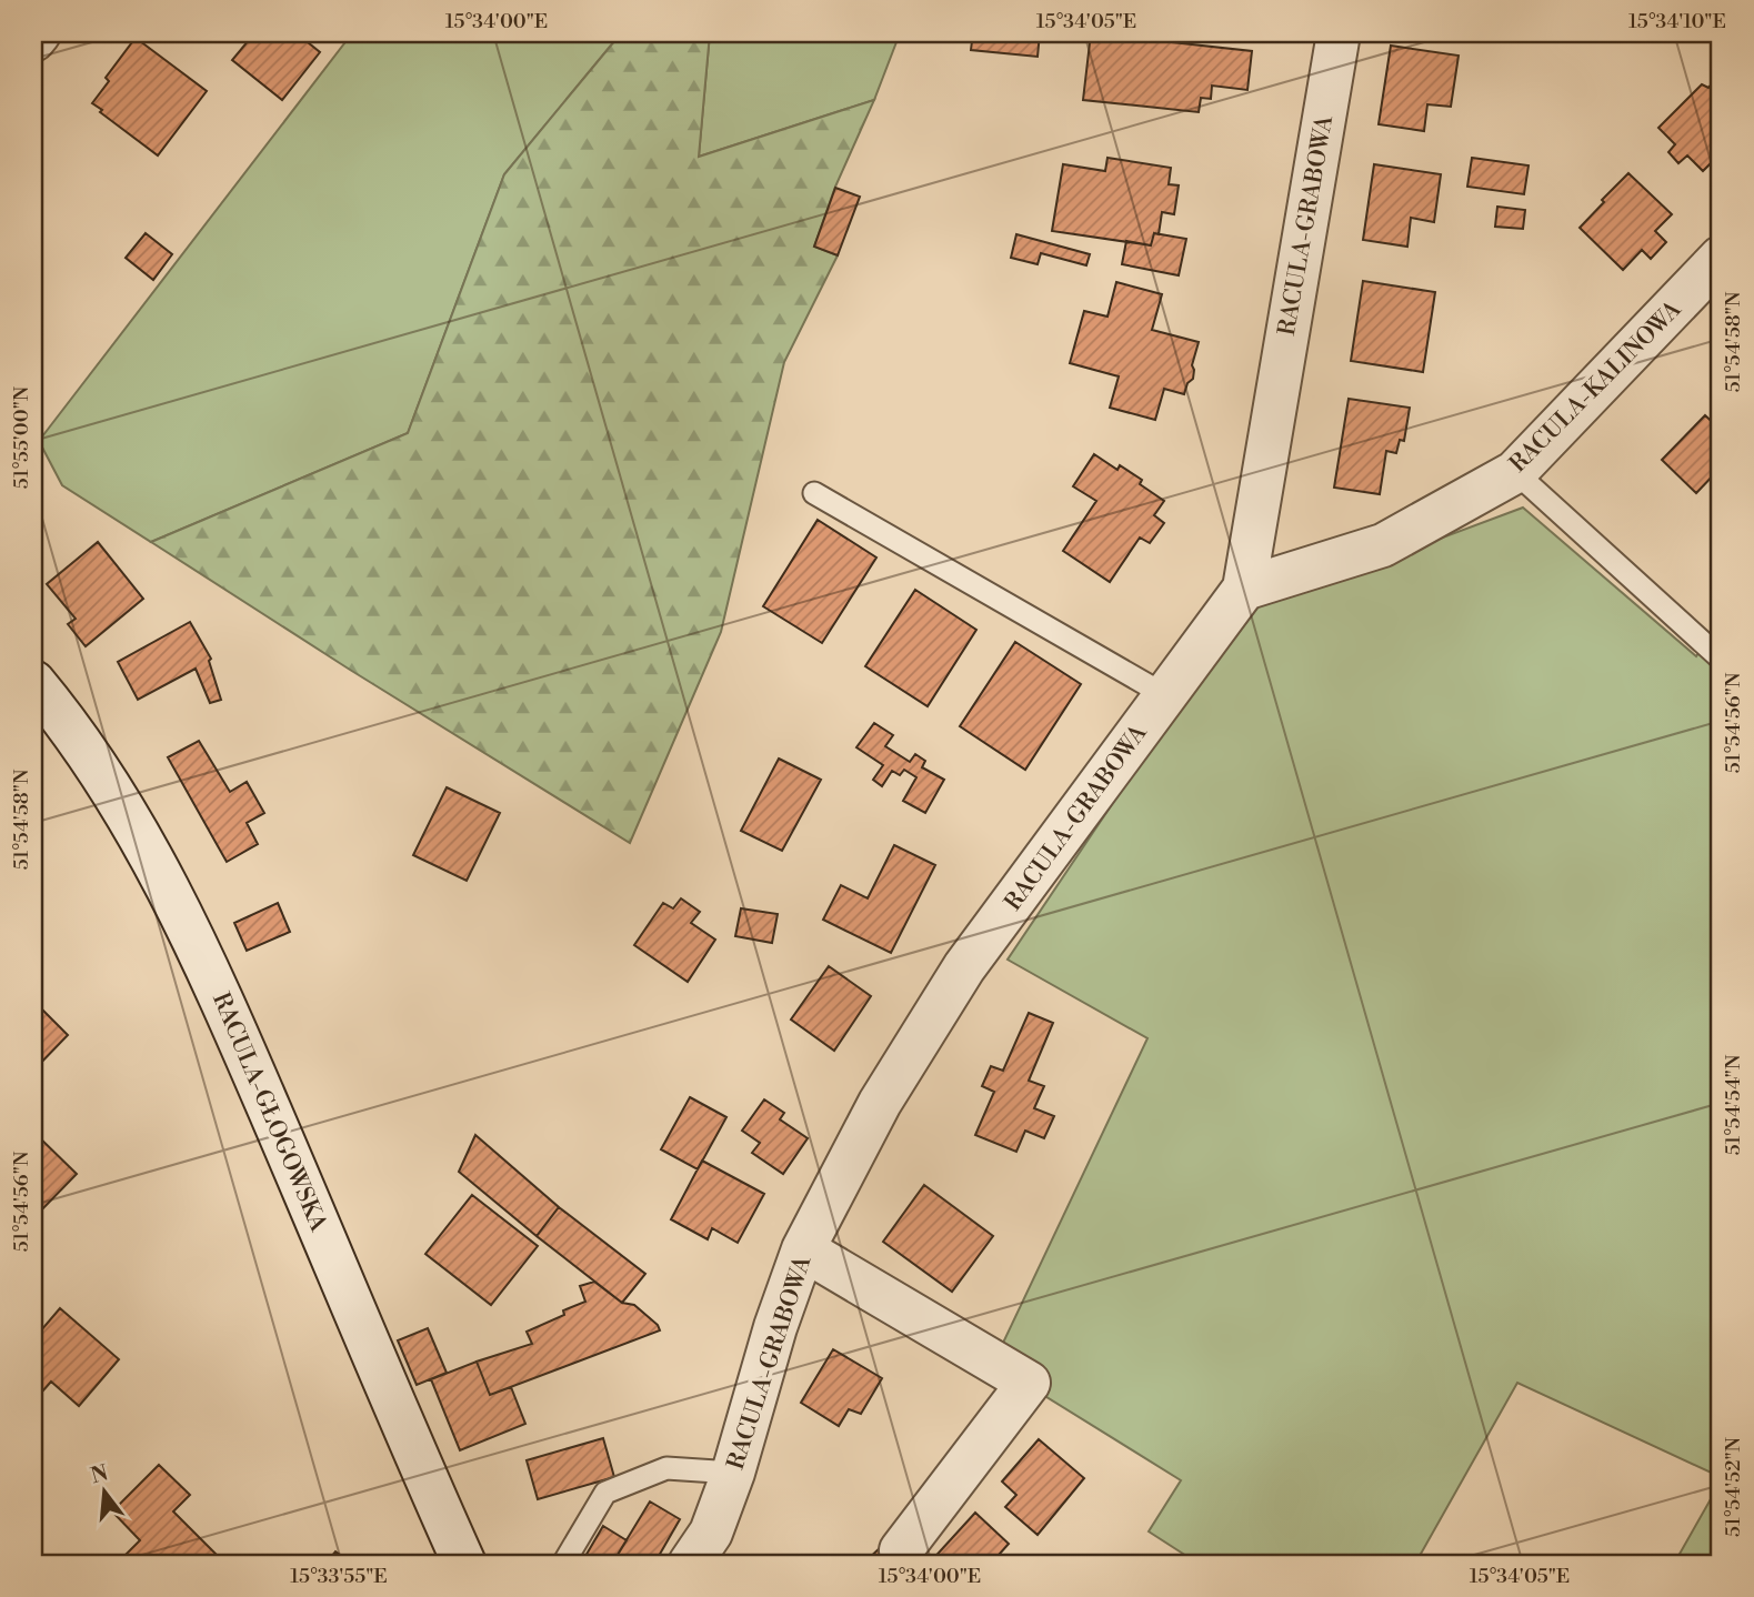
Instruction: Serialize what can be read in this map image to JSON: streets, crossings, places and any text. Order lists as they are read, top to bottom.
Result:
{
  "streets": {
    "street": ["RACULA-GRABOWA", "RACULA-KALINOWA", "RACULA-GŁOGOWSKA"]
  },
  "crossings": [
    ["RACULA-GRABOWA", "RACULA-KALINOWA"]
  ],
  "north": "top",
  "coordinates": [
    "15°34'00\"E",
    "15°34'05\"E",
    "15°34'10\"E",
    "51°54'58\"N",
    "51°55'00\"N",
    "51°54'56\"N",
    "51°54'54\"N",
    "51°54'52\"N",
    "15°33'55\"E"
  ]
}
